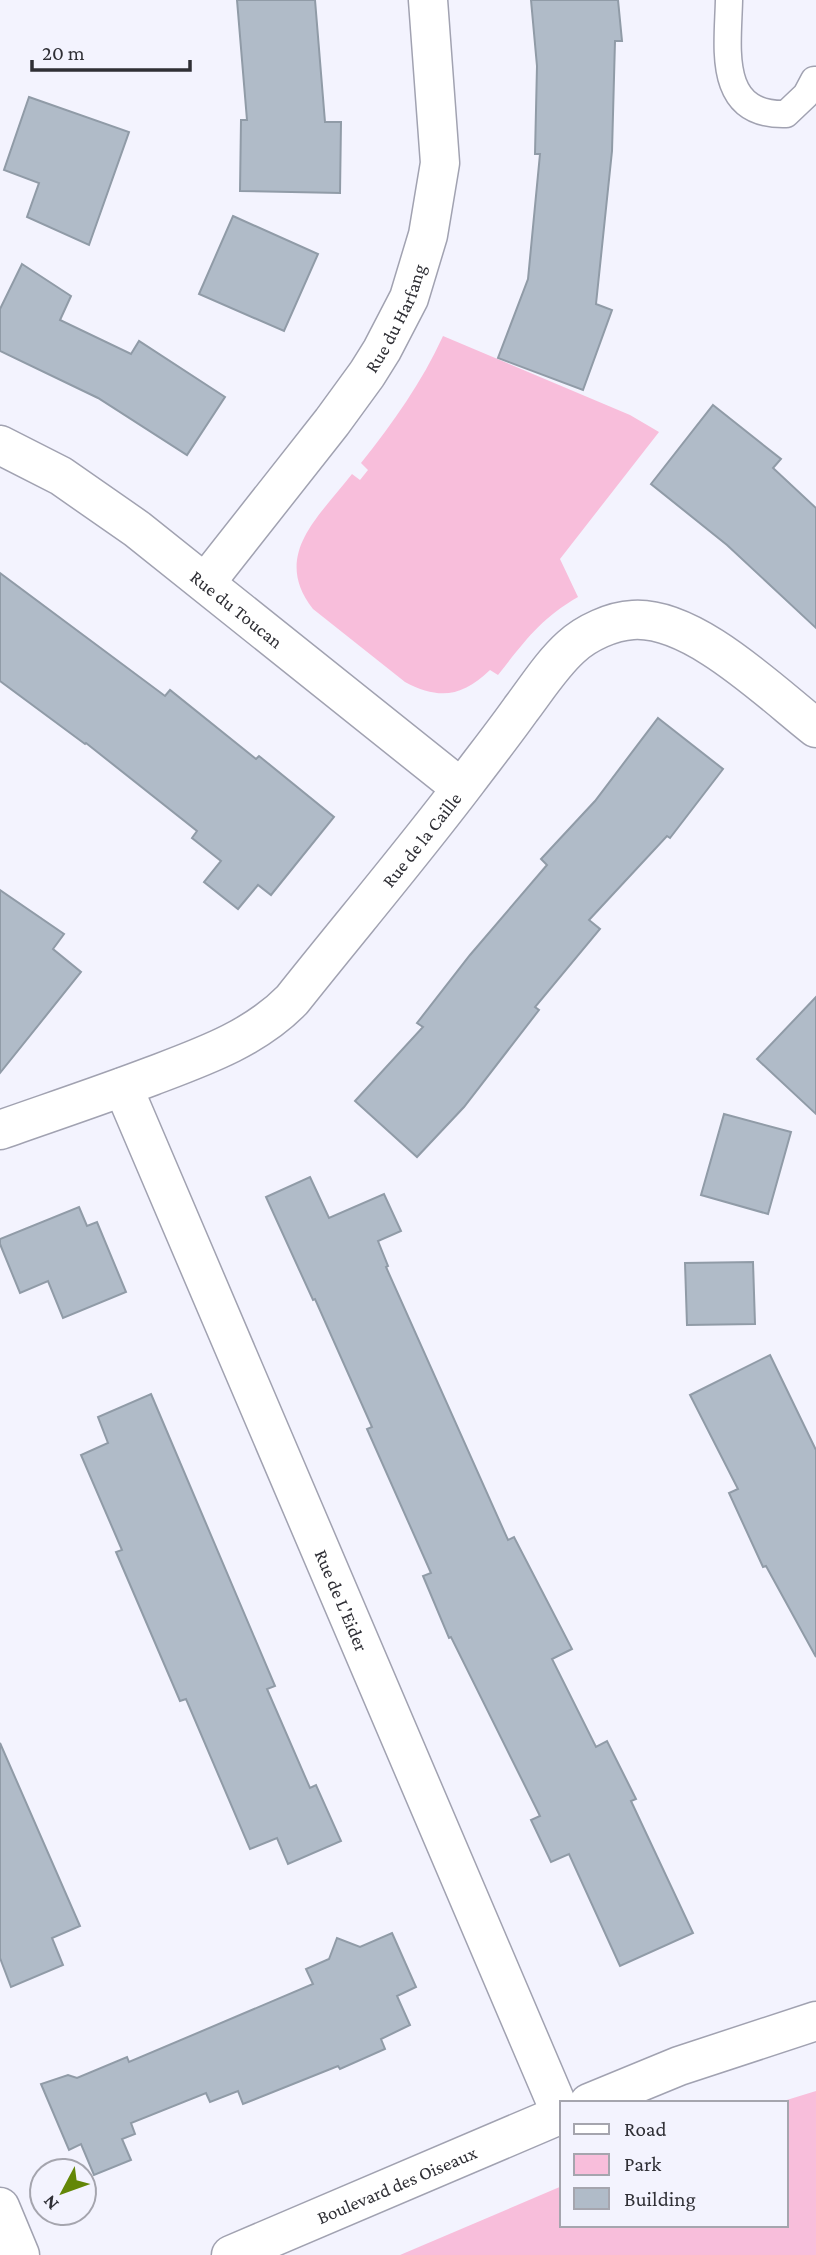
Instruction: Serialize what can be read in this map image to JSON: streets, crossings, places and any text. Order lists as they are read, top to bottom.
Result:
{
  "streets": {
    "street": [
      "Rue du Harfang",
      "Rue du Toucan",
      "Rue de la Caille",
      "Rue de L'Eider",
      "Boulevard des Oiseaux"
    ]
  },
  "crossings": [
    ["Rue du Harfang", "Rue du Toucan"],
    ["Rue du Toucan", "Rue de la Caille"],
    ["Rue de la Caille", "Rue de L'Eider"]
  ],
  "legend": ["Road", "Park", "Building"],
  "scale_bar": "20 m",
  "north": "bottom left"
}
